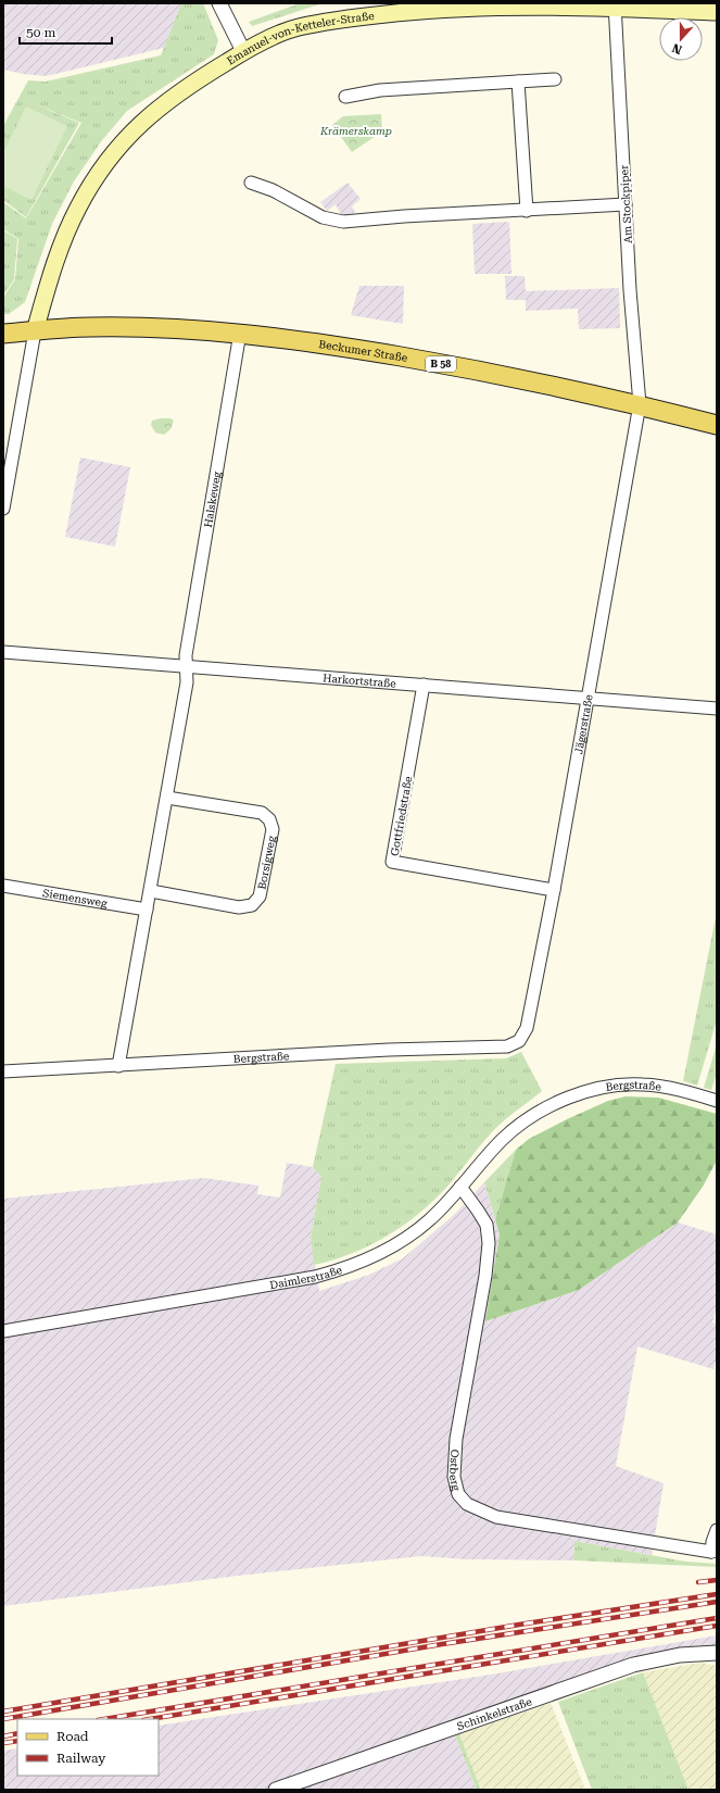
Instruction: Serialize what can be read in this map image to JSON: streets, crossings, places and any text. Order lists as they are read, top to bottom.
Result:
{
  "streets": {
    "main road": ["Emanuel-von-Ketteler-Straße", "Beckumer Straße", "B 58"],
    "street": [
      "Am Stockpiper",
      "Halskeweg",
      "Harkortstraße",
      "Jägerstraße",
      "Gottfriedstraße",
      "Borsigweg",
      "Siemensweg",
      "Bergstraße",
      "Daimlerstraße",
      "Ostberg",
      "Schinkelstraße"
    ]
  },
  "crossings": [
    ["Emanuel-von-Ketteler-Straße", "Am Stockpiper"],
    ["Emanuel-von-Ketteler-Straße", "Beckumer Straße"],
    ["Am Stockpiper", "Beckumer Straße"],
    ["Am Stockpiper", "Jägerstraße"],
    ["Beckumer Straße", "Halskeweg"],
    ["Beckumer Straße", "Jägerstraße"],
    ["Halskeweg", "Harkortstraße"],
    ["Harkortstraße", "Jägerstraße"],
    ["Harkortstraße", "Gottfriedstraße"],
    ["Jägerstraße", "Gottfriedstraße"],
    ["Jägerstraße", "Bergstraße"],
    ["Bergstraße", "Daimlerstraße"],
    ["Daimlerstraße", "Ostberg"]
  ],
  "parks": ["Krämerskamp"],
  "legend": ["Road", "Railway"],
  "scale_bar": "50 m",
  "north": "bottom"
}
